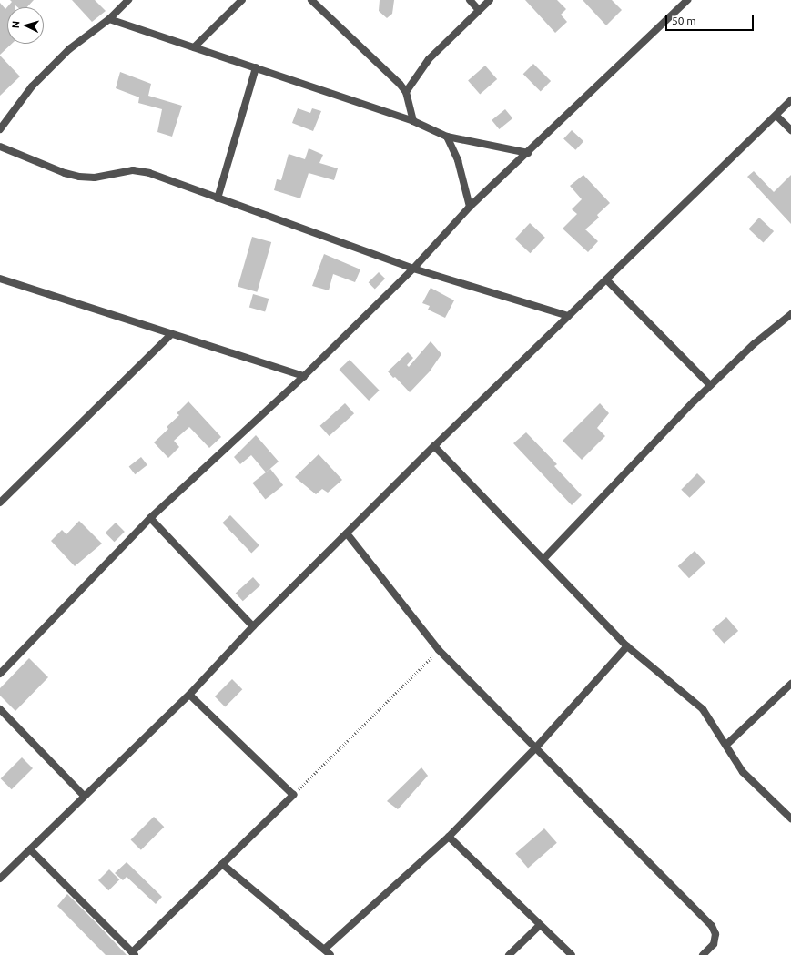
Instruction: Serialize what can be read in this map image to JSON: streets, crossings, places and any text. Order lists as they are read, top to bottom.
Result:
{
  "scale_bar": "50 m",
  "north": "left"
}
